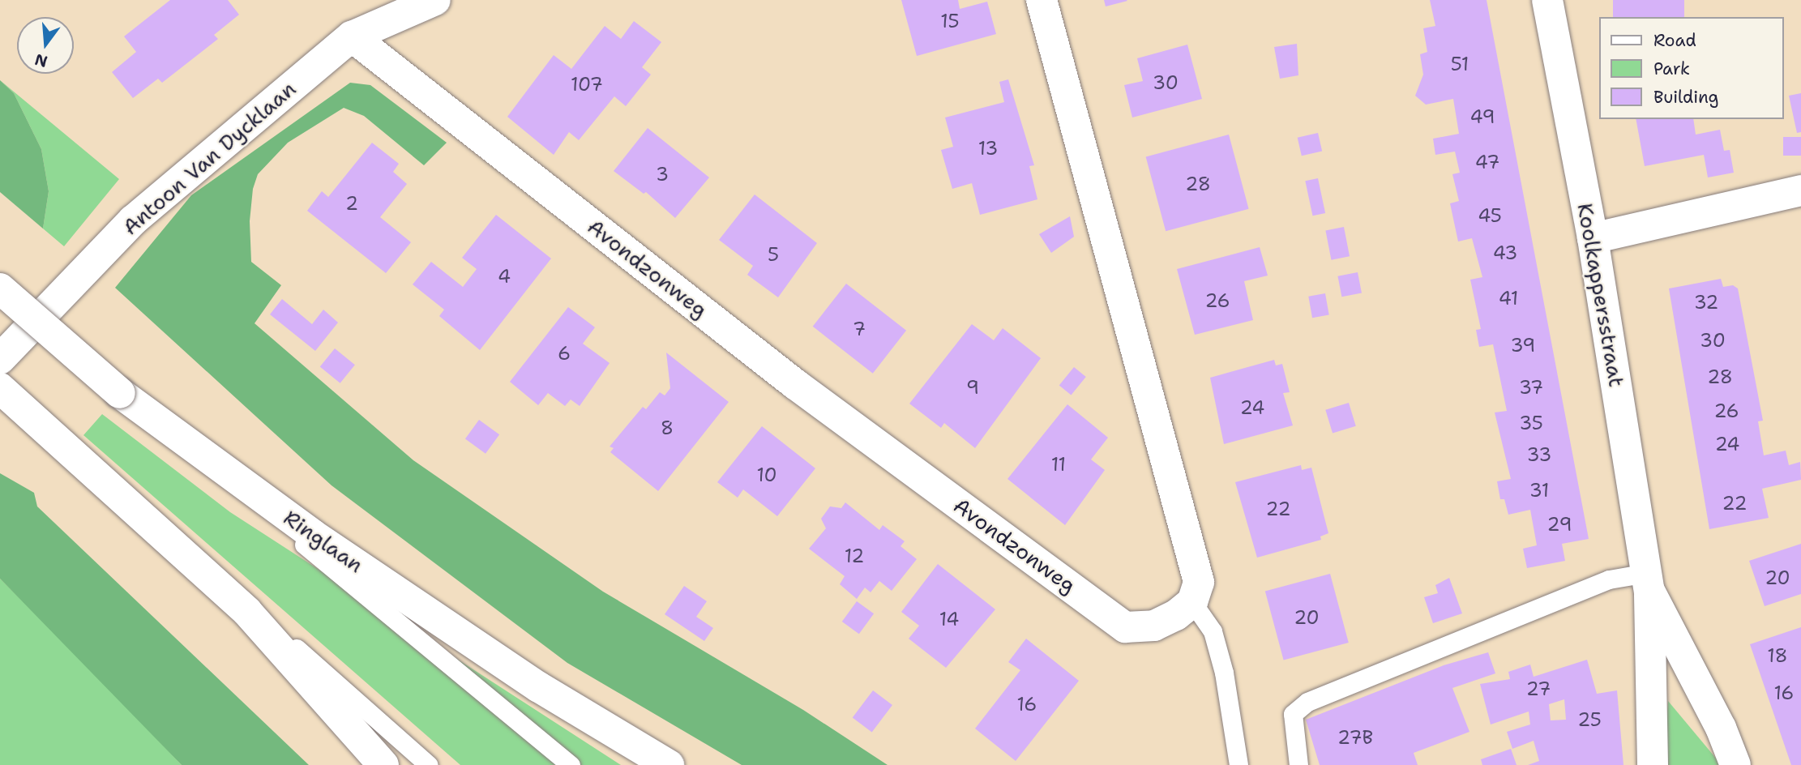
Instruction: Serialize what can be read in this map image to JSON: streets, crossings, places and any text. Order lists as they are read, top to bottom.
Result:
{
  "streets": {
    "main road": [
      "Antoon Van Dycklaan",
      "Avondzonweg",
      "Koolkappersstraat",
      "Ringlaan"
    ]
  },
  "crossings": [
    ["Antoon Van Dycklaan", "Avondzonweg"]
  ],
  "house_numbers": [
    "15",
    "51",
    "30",
    "107",
    "49",
    "13",
    "47",
    "3",
    "28",
    "2",
    "45",
    "43",
    "5",
    "4",
    "41",
    "26",
    "32",
    "7",
    "30",
    "39",
    "6",
    "28",
    "9",
    "37",
    "24",
    "26",
    "35",
    "8",
    "24",
    "33",
    "11",
    "10",
    "31",
    "22",
    "22",
    "29",
    "12",
    "20",
    "20",
    "14",
    "18",
    "27",
    "16",
    "16",
    "25",
    "27B"
  ],
  "legend": ["Road", "Park", "Building"],
  "north": "bottom"
}
